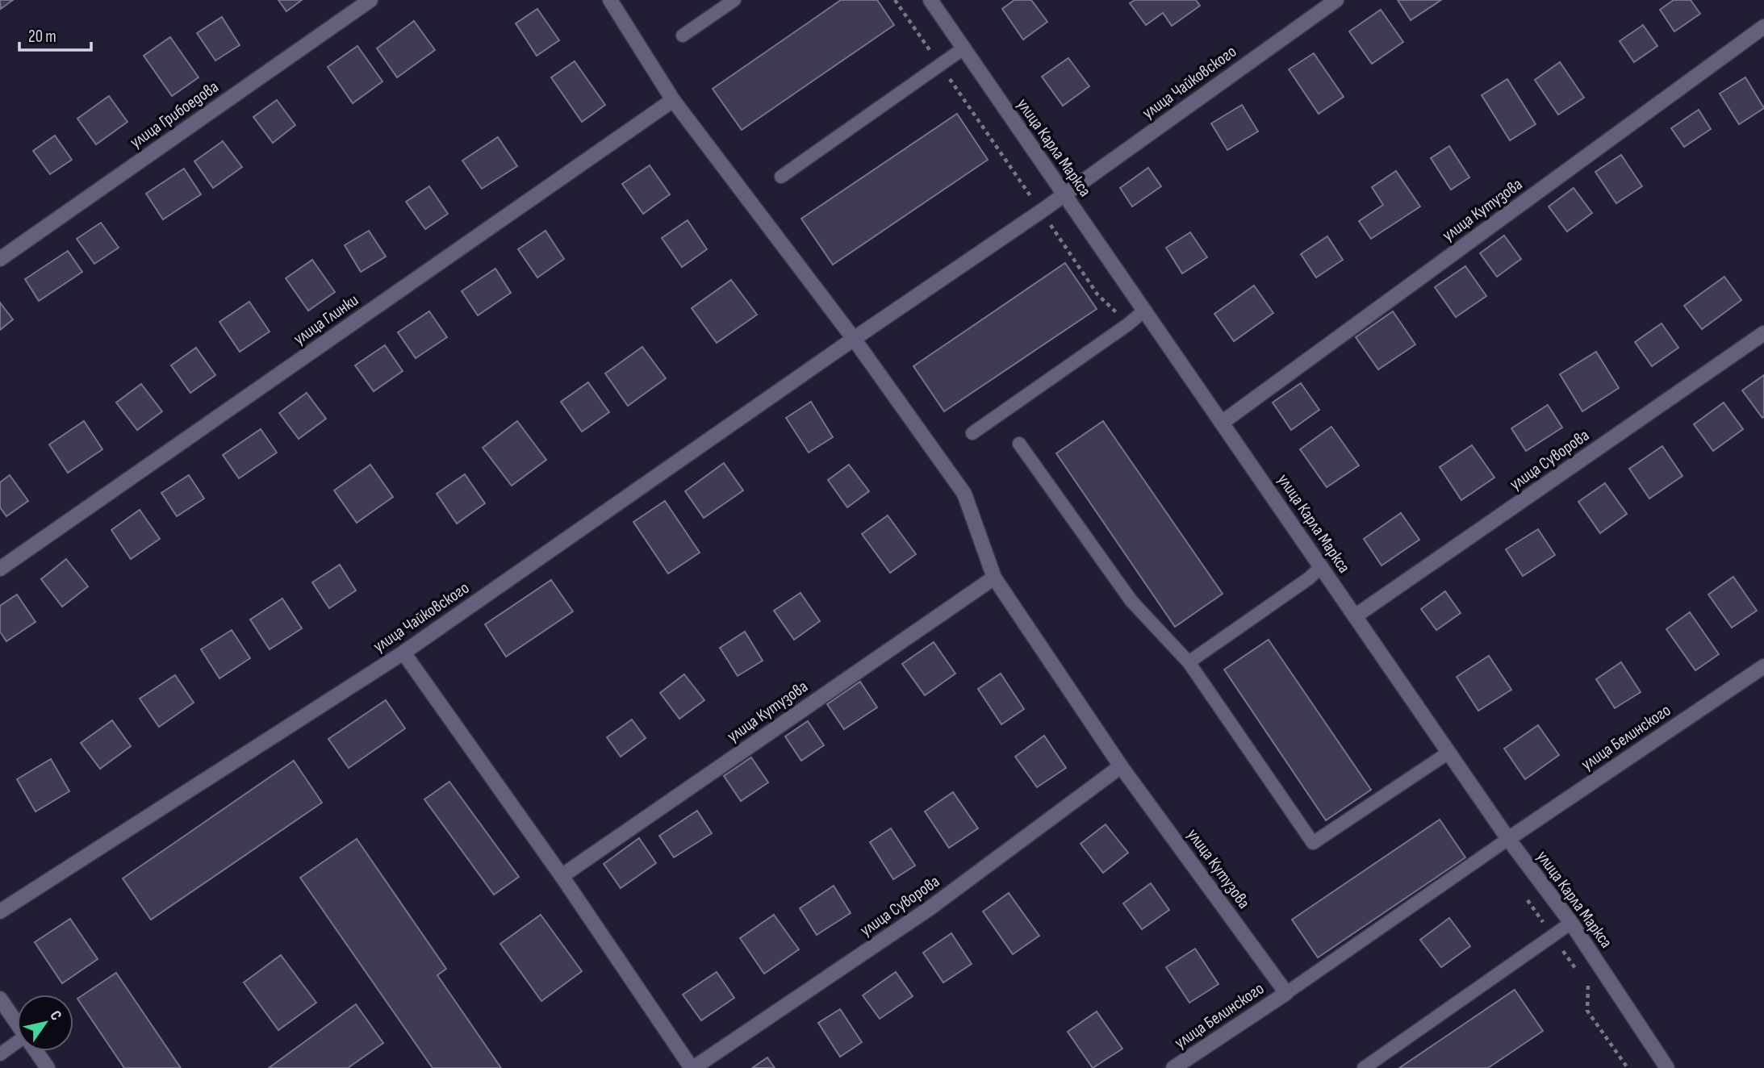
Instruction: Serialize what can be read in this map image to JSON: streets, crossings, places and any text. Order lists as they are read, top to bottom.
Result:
{
  "streets": {
    "street": [
      "улица Чайковского",
      "улица Грибоедова",
      "улица Карла Маркса",
      "улица Кутузова",
      "улица Глинки",
      "улица Суворова",
      "улица Белинского"
    ]
  },
  "crossings": [
    ["улица Чайковского", "улица Карла Маркса"],
    ["улица Чайковского", "улица Кутузова"],
    ["улица Карла Маркса", "улица Кутузова"],
    ["улица Карла Маркса", "улица Суворова"],
    ["улица Карла Маркса", "улица Белинского"],
    ["улица Кутузова", "улица Глинки"],
    ["улица Кутузова", "улица Суворова"],
    ["улица Кутузова", "улица Белинского"]
  ],
  "scale_bar": "20 m",
  "north": "top right"
}
